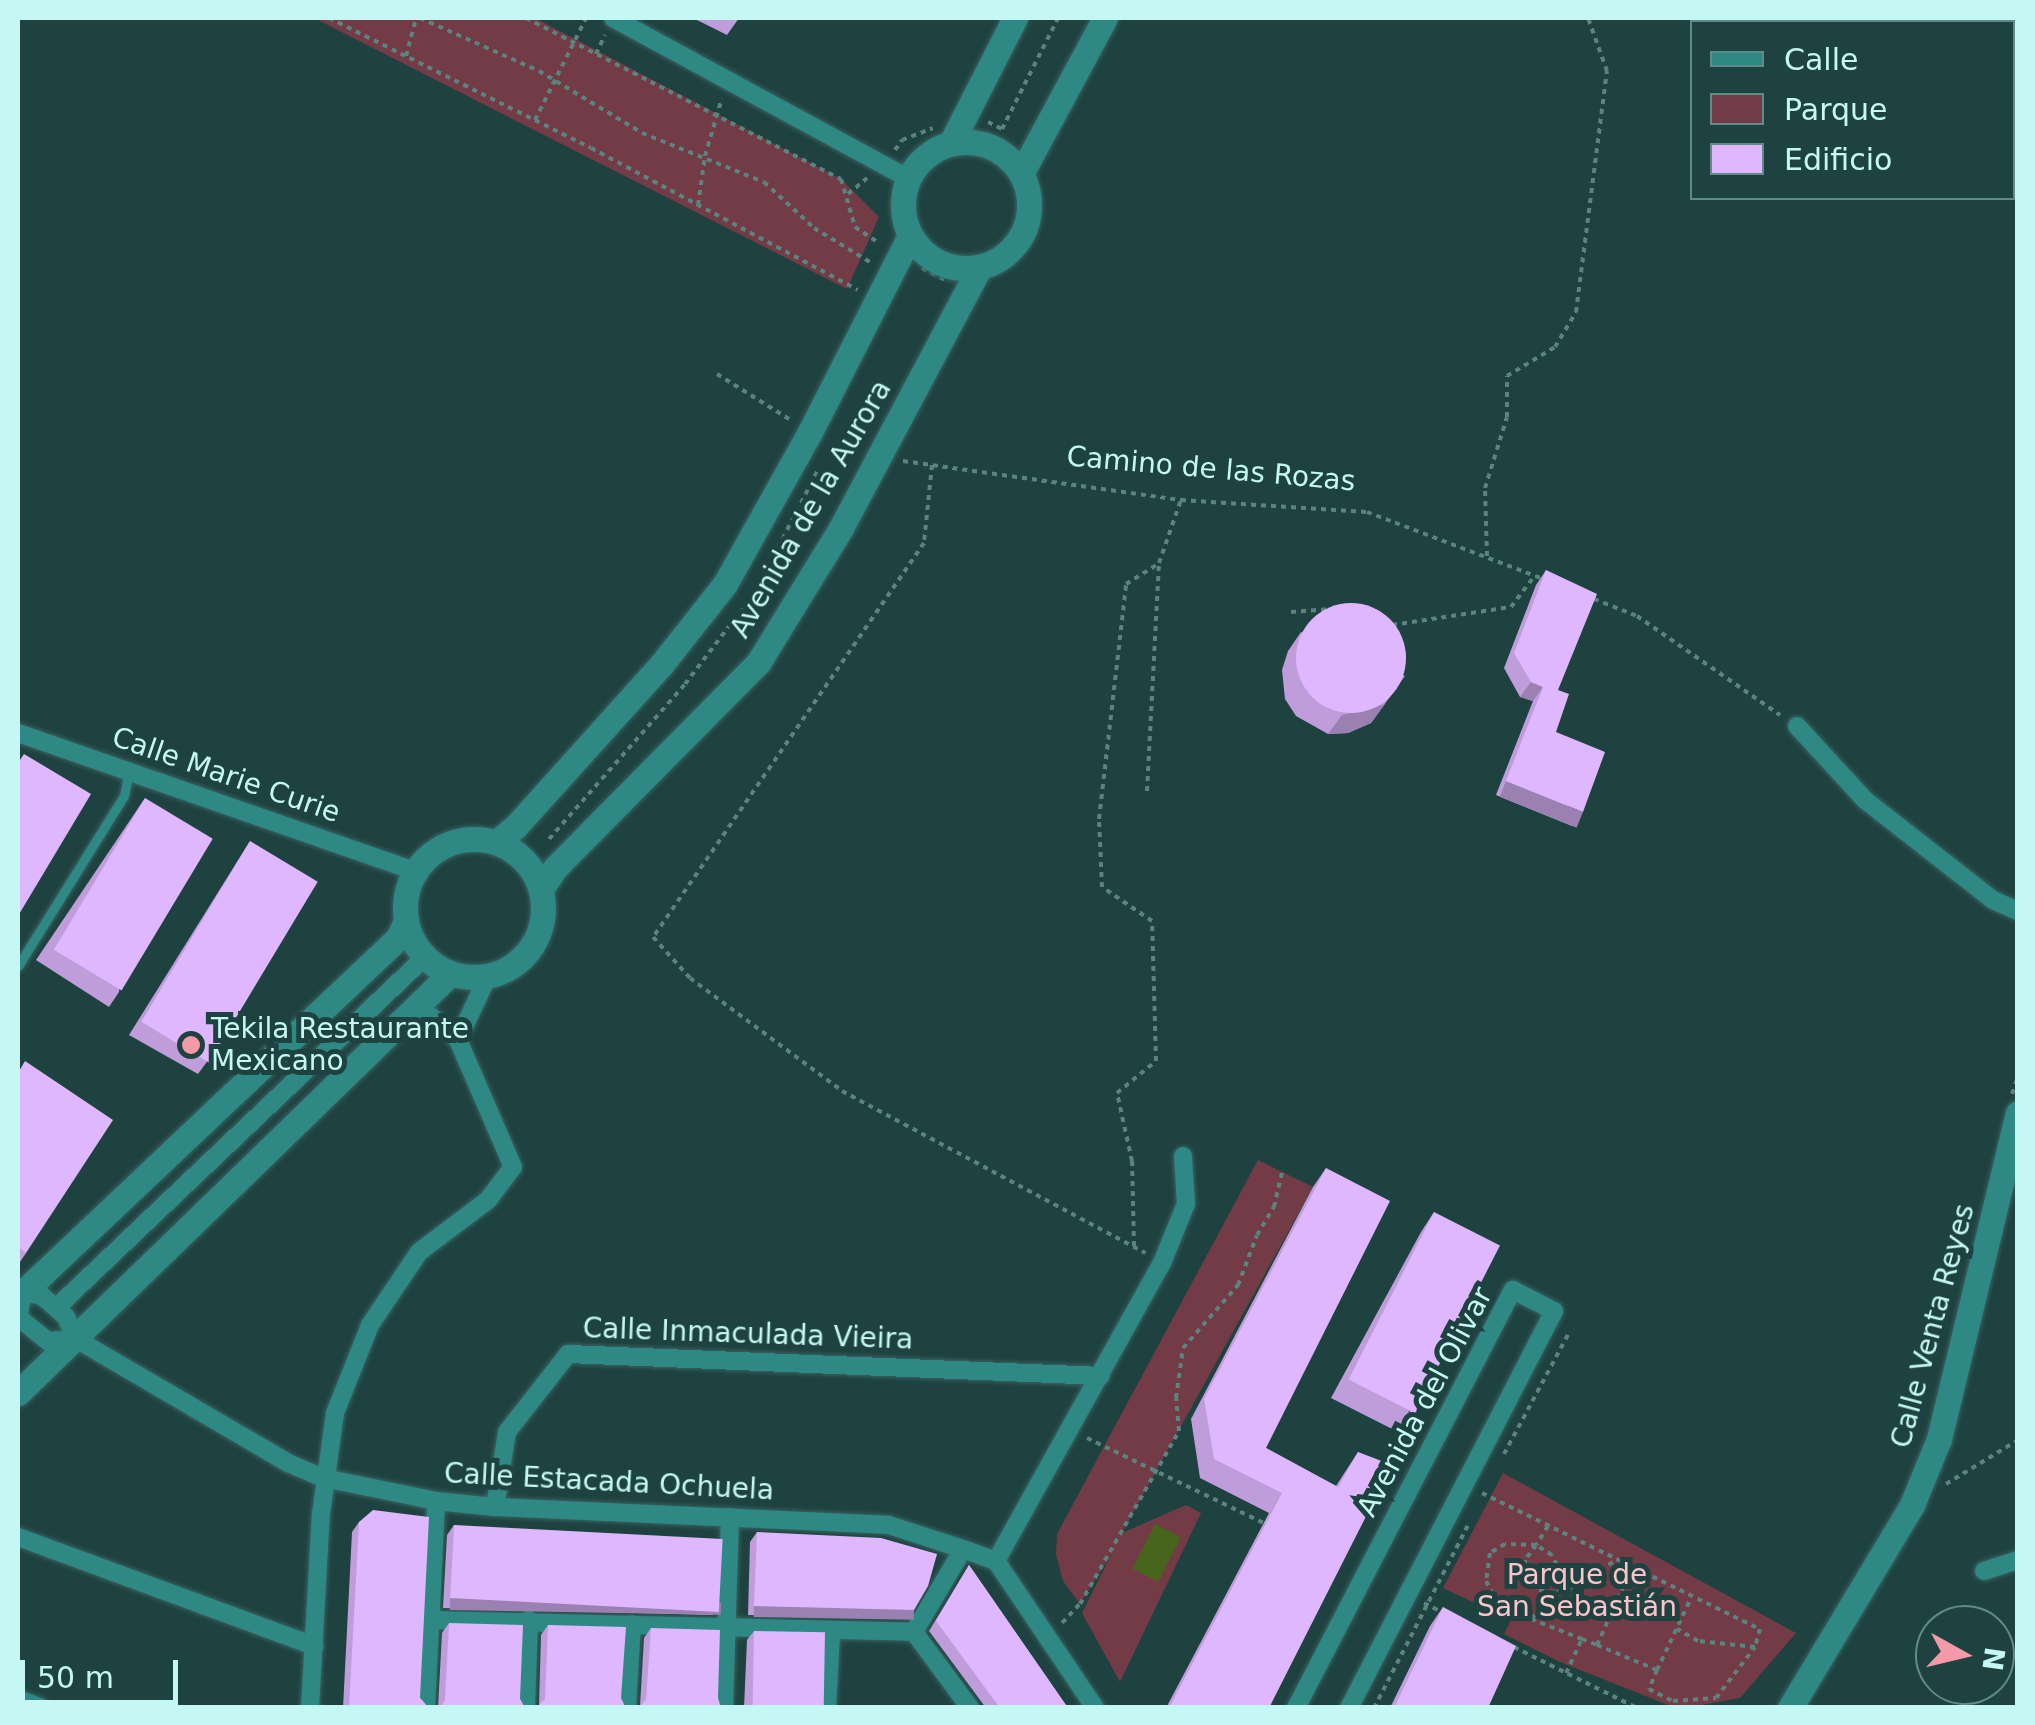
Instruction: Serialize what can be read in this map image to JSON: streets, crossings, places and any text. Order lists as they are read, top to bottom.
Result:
{
  "streets": {
    "street": [
      "Avenida de la Aurora",
      "Calle Marie Curie",
      "Calle Venta Reyes",
      "Calle Inmaculada Vieira",
      "Avenida del Olivar",
      "Calle Estacada Ochuela"
    ],
    "path": ["Camino de las Rozas"]
  },
  "crossings": [
    ["Camino de las Rozas", "Avenida de la Aurora"],
    ["Avenida de la Aurora", "Calle Marie Curie"],
    ["Calle Inmaculada Vieira", "Calle Estacada Ochuela"]
  ],
  "parks": ["Parque de San Sebastián"],
  "places": ["Tekila Restaurante Mexicano"],
  "legend": ["Calle", "Parque", "Edificio"],
  "scale_bar": "50 m",
  "north": "right"
}
